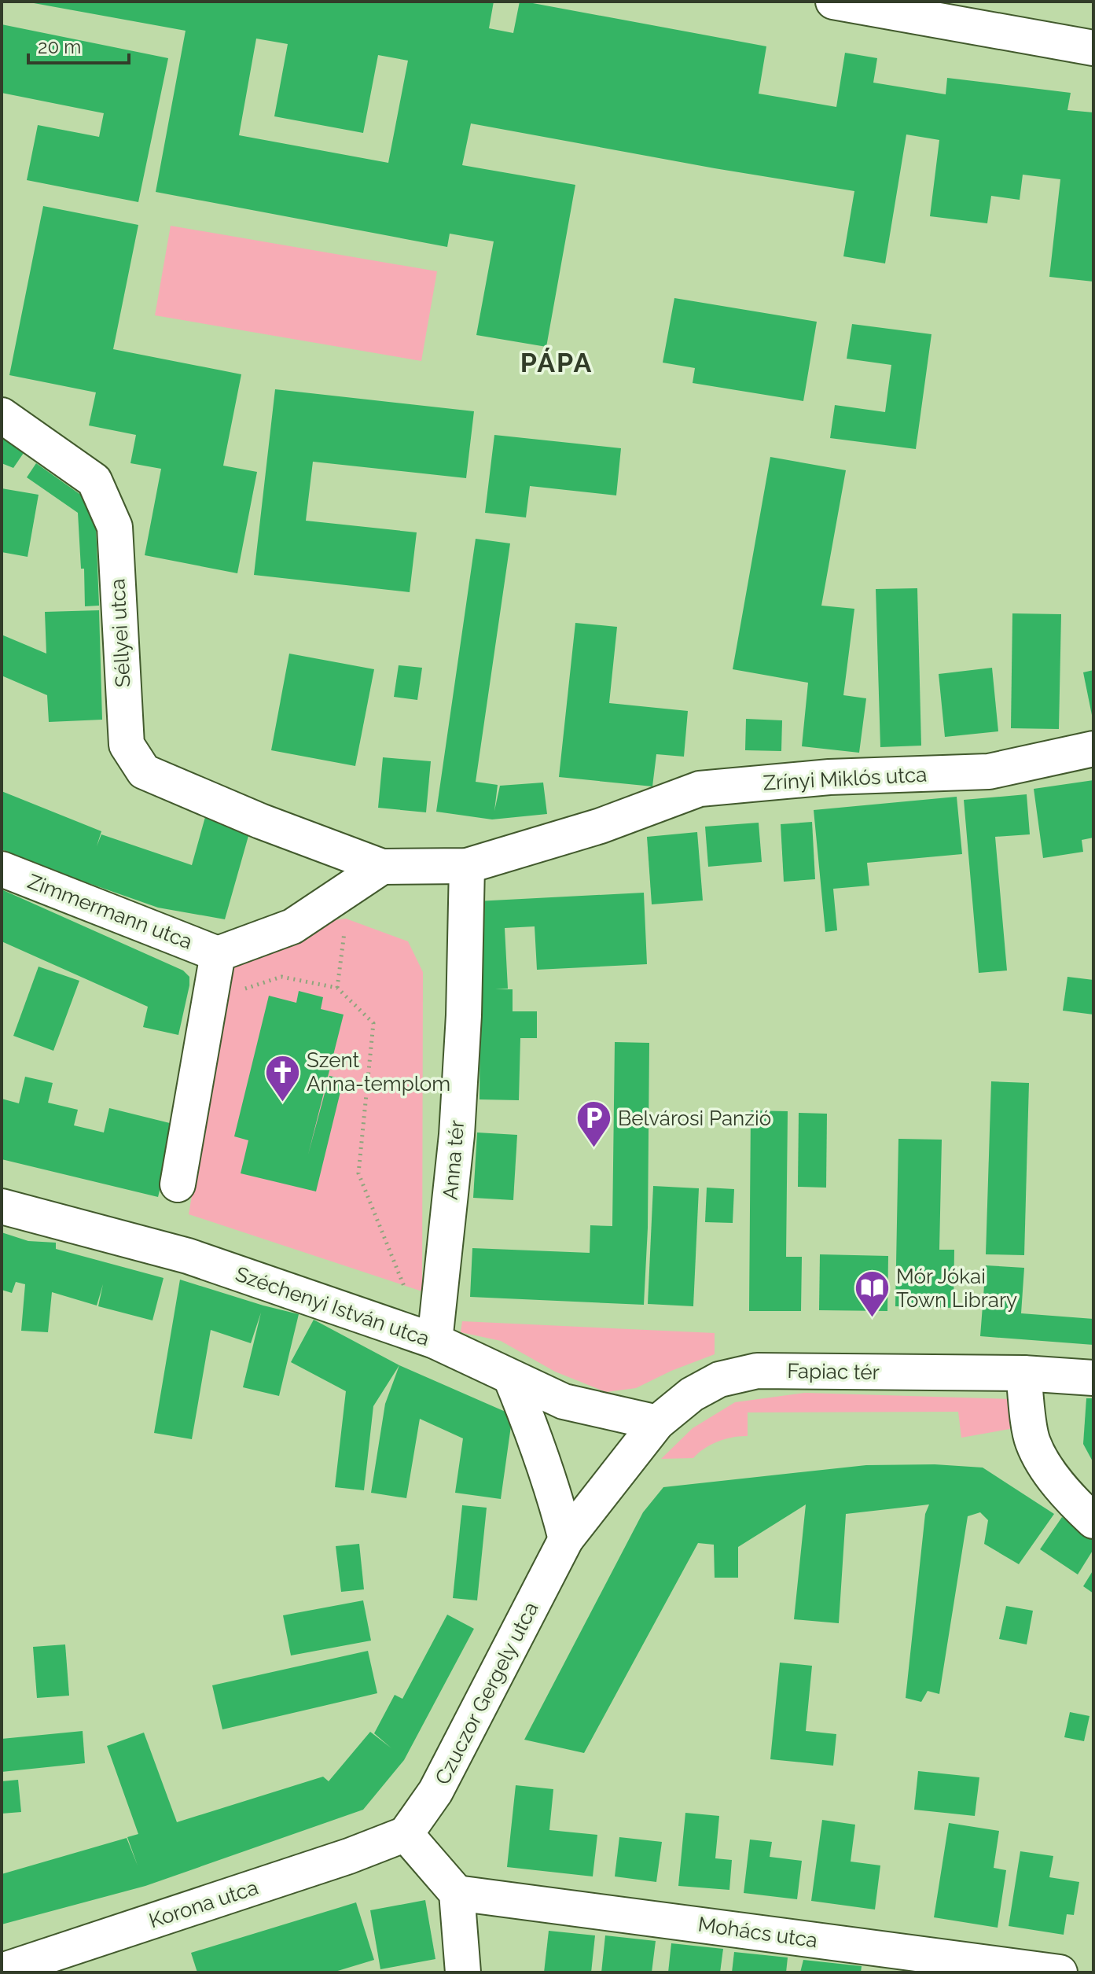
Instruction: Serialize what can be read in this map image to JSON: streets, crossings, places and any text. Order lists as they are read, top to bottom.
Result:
{
  "streets": {
    "street": [
      "Séllyei utca",
      "Zrínyi Miklós utca",
      "Zimmermann utca",
      "Anna tér",
      "Széchenyi István utca",
      "Fapiac tér",
      "Czuczor Gergely utca",
      "Korona utca",
      "Mohács utca"
    ]
  },
  "crossings": [
    ["Zrínyi Miklós utca", "Anna tér"],
    ["Anna tér", "Széchenyi István utca"],
    ["Széchenyi István utca", "Fapiac tér"],
    ["Széchenyi István utca", "Czuczor Gergely utca"],
    ["Fapiac tér", "Czuczor Gergely utca"],
    ["Czuczor Gergely utca", "Korona utca"]
  ],
  "districts": ["PÁPA"],
  "places": {
    "church": ["Szent Anna-templom"],
    "parking": ["Belvárosi Panzió"],
    "library": ["Mór Jókai Town Library"]
  },
  "scale_bar": "20 m"
}
